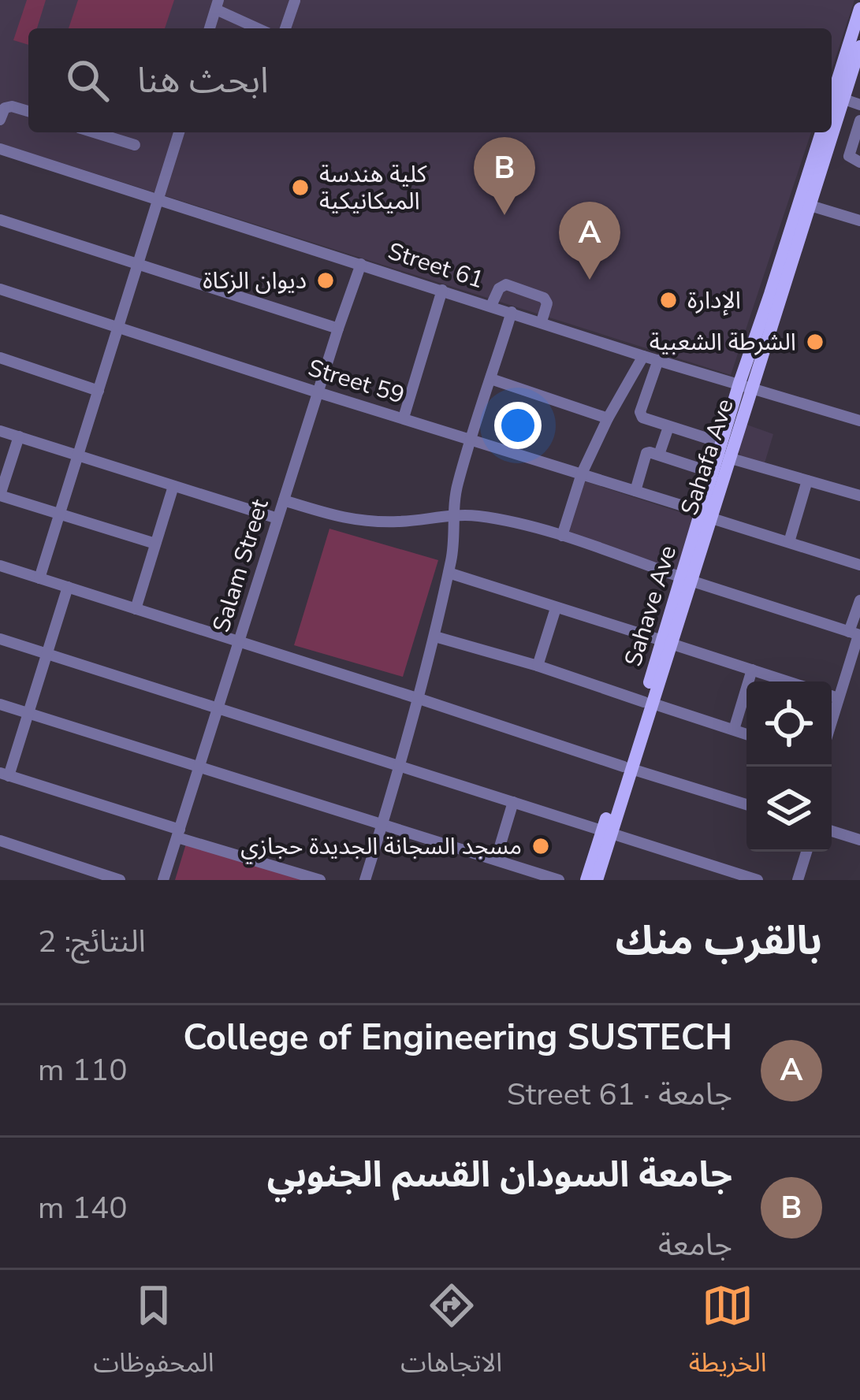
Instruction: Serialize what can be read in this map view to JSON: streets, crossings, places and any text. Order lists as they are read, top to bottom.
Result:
{
  "streets": {
    "main road": ["Sahafa Ave", "Sahave Ave"],
    "street": ["Street 61", "Street 59", "Salam Street"]
  },
  "crossings": [
    ["Street 61", "Sahafa Ave"],
    ["Street 61", "Salam Street"],
    ["Street 61", "Sahave Ave"],
    ["Street 59", "Sahafa Ave"],
    ["Street 59", "Salam Street"],
    ["Street 59", "Sahave Ave"],
    ["Sahafa Ave", "Sahave Ave"]
  ],
  "places": [
    "كلية هندسة الميكانيكية",
    "ديوان الزكاة",
    "الإدارة",
    "الشرطة الشعبية",
    "مسجد السجانة الجديدة حجازي"
  ],
  "page": {
    "search": "ابحث هنا",
    "pins": ["B", "A"],
    "heading": ["بالقرب منك", "النتائج: 2"],
    "list": [
      {
        "mark": "A",
        "name": "College of Engineering SUSTECH",
        "note": "جامعة · Street 61",
        "value": "110 m"
      },
      {
        "mark": "B",
        "name": "جامعة السودان القسم الجنوبي",
        "note": "جامعة",
        "value": "140 m"
      }
    ],
    "nav": ["الخريطة", "الاتجاهات", "المحفوظات"]
  }
}
